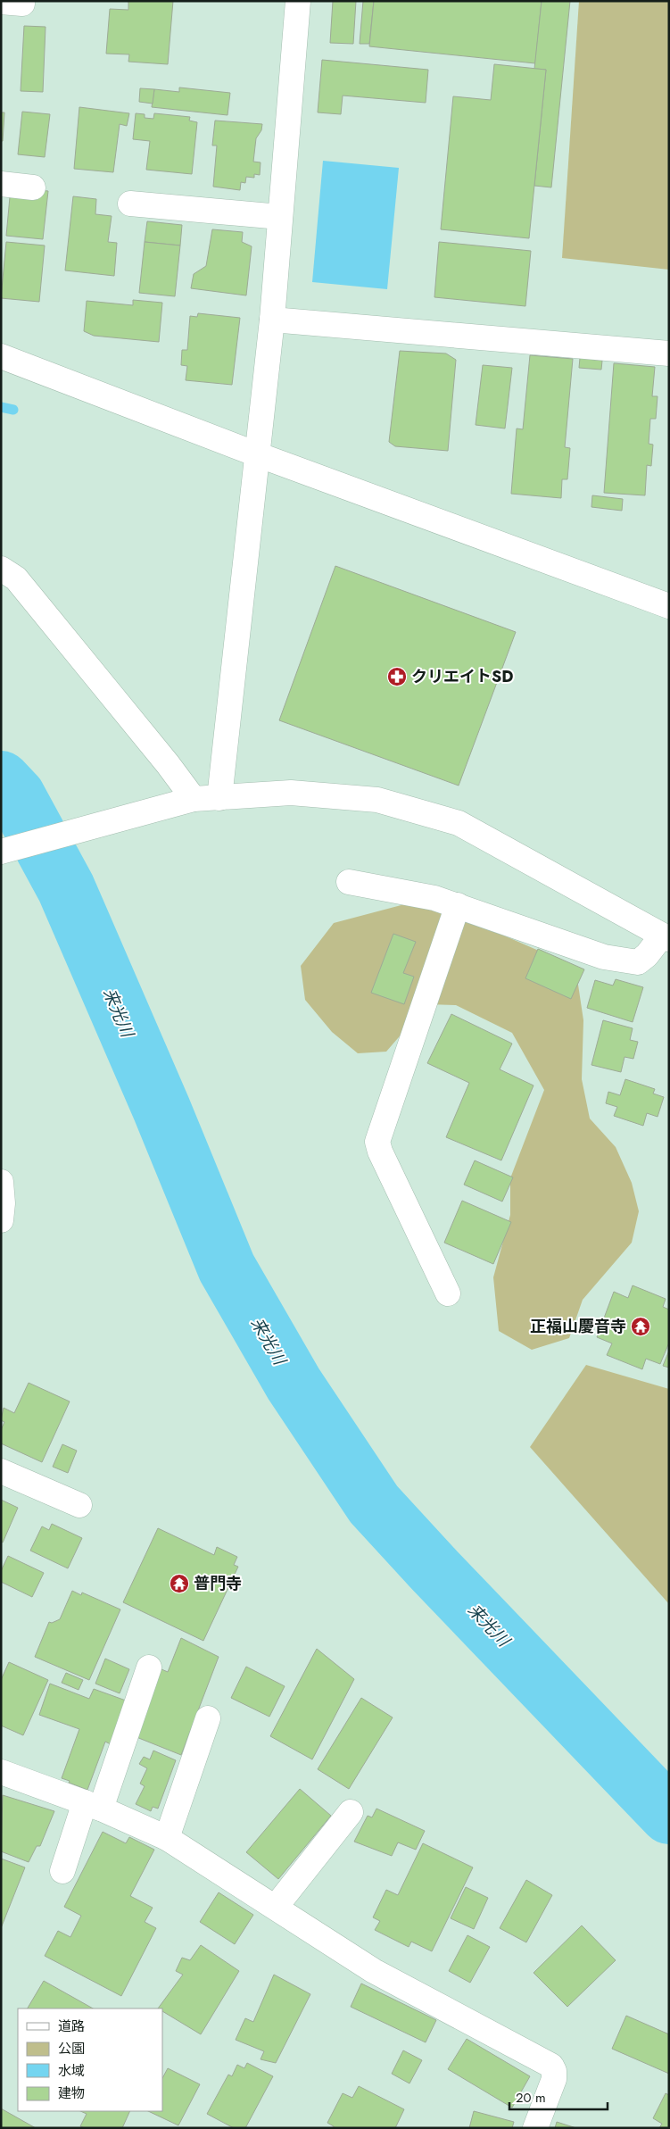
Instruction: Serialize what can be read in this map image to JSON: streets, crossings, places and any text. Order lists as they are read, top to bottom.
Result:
{
  "water": ["来光川"],
  "places": {
    "pharmacy": ["クリエイトSD"],
    "temple": ["正福山慶音寺", "普門寺"]
  },
  "legend": [
    "道路",
    "公園",
    "水域",
    "建物"
  ],
  "scale_bar": "20 m"
}
